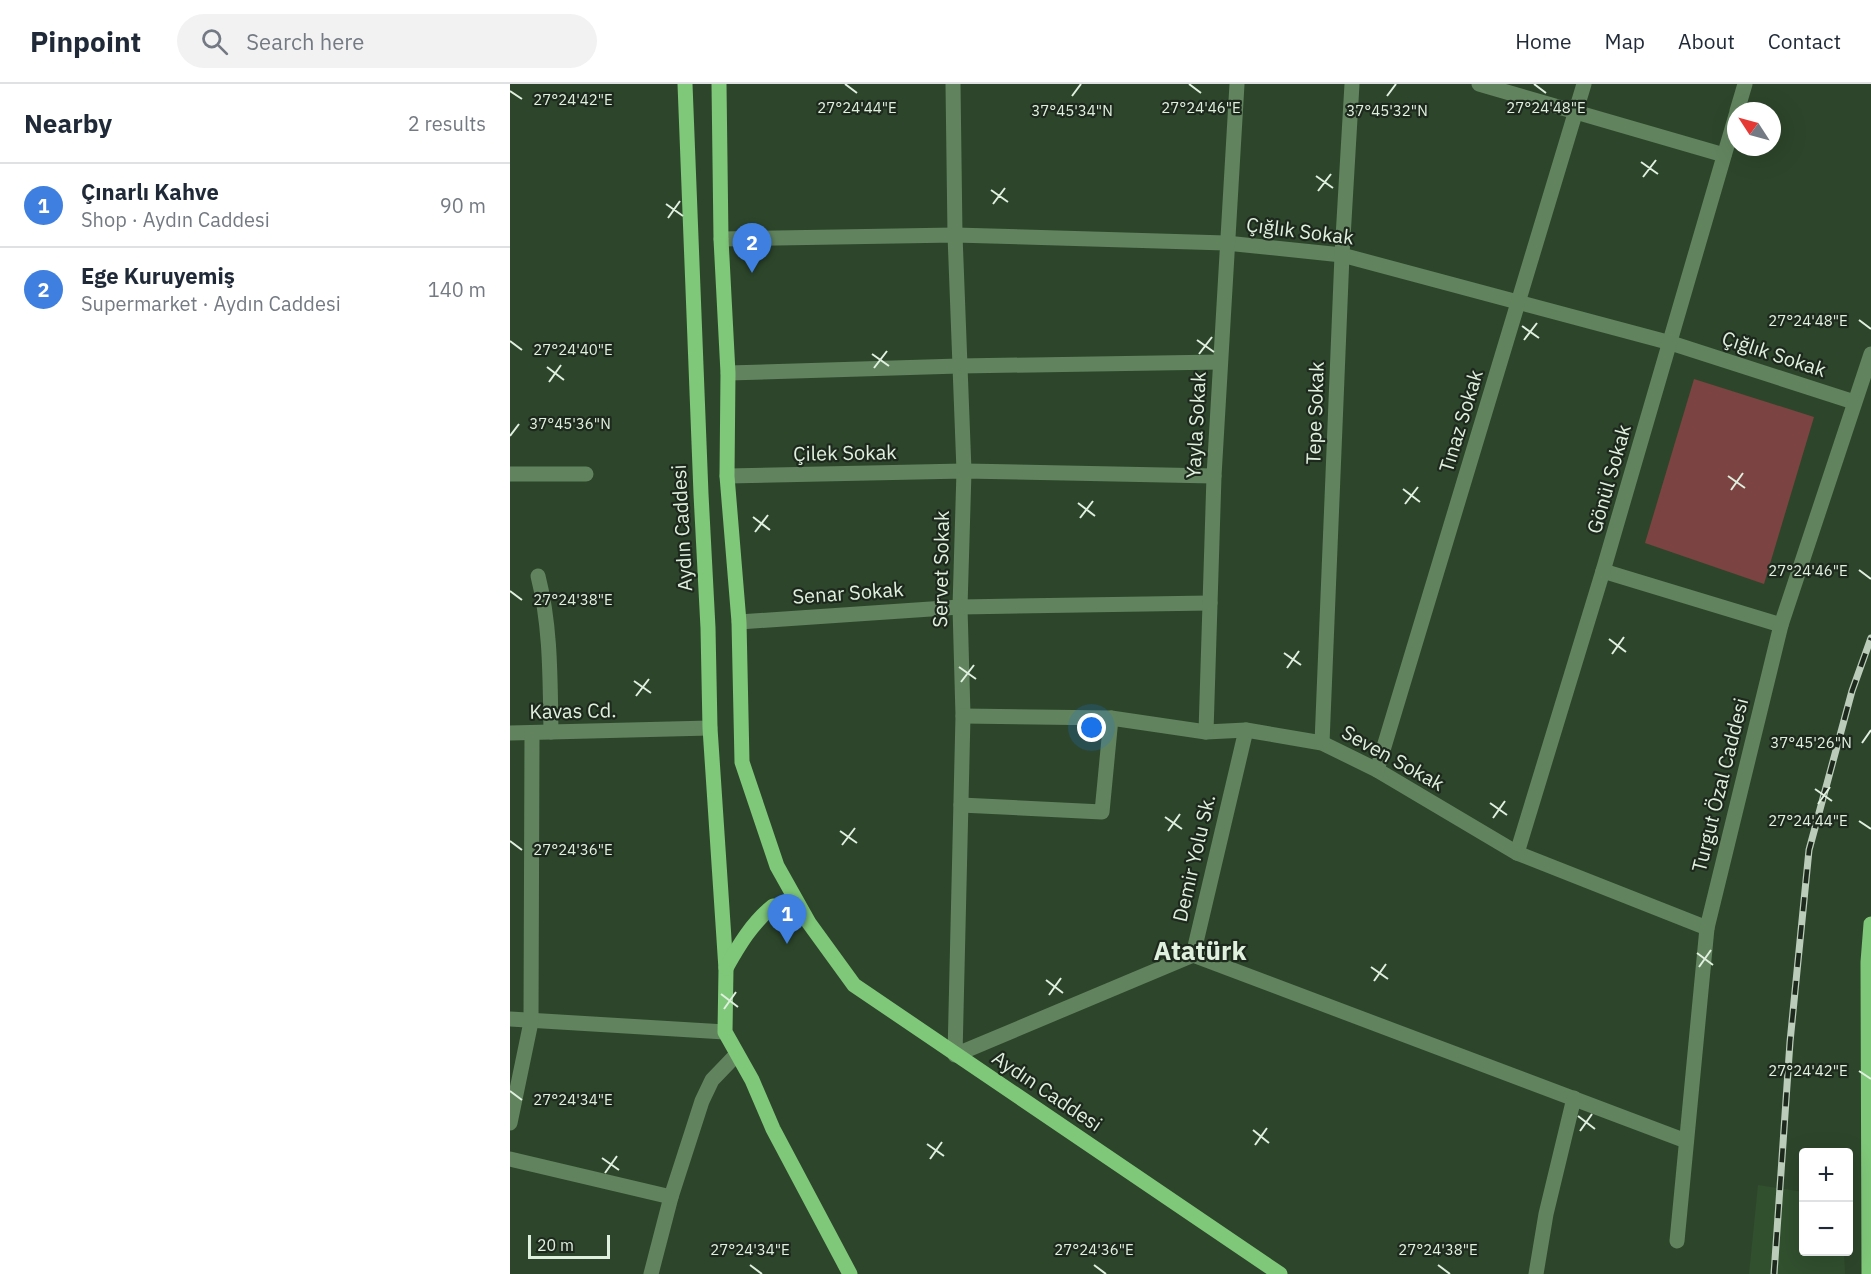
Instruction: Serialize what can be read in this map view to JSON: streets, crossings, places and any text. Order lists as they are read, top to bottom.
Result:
{
  "streets": {
    "main road": ["Aydın Caddesi"],
    "street": [
      "Çığlık Sokak",
      "Tepe Sokak",
      "Tınaz Sokak",
      "Yayla Sokak",
      "Çilek Sokak",
      "Gönül Sokak",
      "Servet Sokak",
      "Senar Sokak",
      "Kavas Cd.",
      "Seven Sokak",
      "Turgut Özal Caddesi",
      "Demir Yolu Sk."
    ]
  },
  "crossings": [
    ["Çığlık Sokak", "Tepe Sokak"],
    ["Çığlık Sokak", "Tınaz Sokak"],
    ["Çığlık Sokak", "Yayla Sokak"],
    ["Çığlık Sokak", "Gönül Sokak"],
    ["Çığlık Sokak", "Aydın Caddesi"],
    ["Çığlık Sokak", "Servet Sokak"],
    ["Çığlık Sokak", "Turgut Özal Caddesi"],
    ["Tepe Sokak", "Seven Sokak"],
    ["Tınaz Sokak", "Seven Sokak"],
    ["Yayla Sokak", "Çilek Sokak"],
    ["Yayla Sokak", "Senar Sokak"],
    ["Yayla Sokak", "Seven Sokak"],
    ["Çilek Sokak", "Aydın Caddesi"],
    ["Çilek Sokak", "Servet Sokak"],
    ["Gönül Sokak", "Seven Sokak"],
    ["Aydın Caddesi", "Servet Sokak"],
    ["Aydın Caddesi", "Senar Sokak"],
    ["Aydın Caddesi", "Kavas Cd."],
    ["Servet Sokak", "Senar Sokak"],
    ["Servet Sokak", "Seven Sokak"],
    ["Seven Sokak", "Turgut Özal Caddesi"],
    ["Seven Sokak", "Demir Yolu Sk."]
  ],
  "districts": ["Atatürk"],
  "scale_bar": "20 m",
  "north": "top left",
  "page": {
    "header": "Pinpoint",
    "search": "Search here",
    "nav": [
      "Home",
      "Map",
      "About",
      "Contact"
    ],
    "heading": ["Nearby", "2 results"],
    "list": [
      {
        "mark": "1",
        "name": "Çınarlı Kahve",
        "note": "Shop · Aydın Caddesi",
        "value": "90 m"
      },
      {
        "mark": "2",
        "name": "Ege Kuruyemiş",
        "note": "Supermarket · Aydın Caddesi",
        "value": "140 m"
      }
    ],
    "pins": ["2", "1"],
    "map_buttons": ["+", "−"],
    "scale": "20 m"
  },
  "coordinates": [
    "27°24'42\"E",
    "27°24'44\"E",
    "27°24'46\"E",
    "27°24'48\"E",
    "37°45'34\"N",
    "37°45'32\"N",
    "27°24'40\"E",
    "37°45'36\"N",
    "27°24'38\"E",
    "37°45'26\"N",
    "27°24'36\"E",
    "27°24'34\"E"
  ]
}
